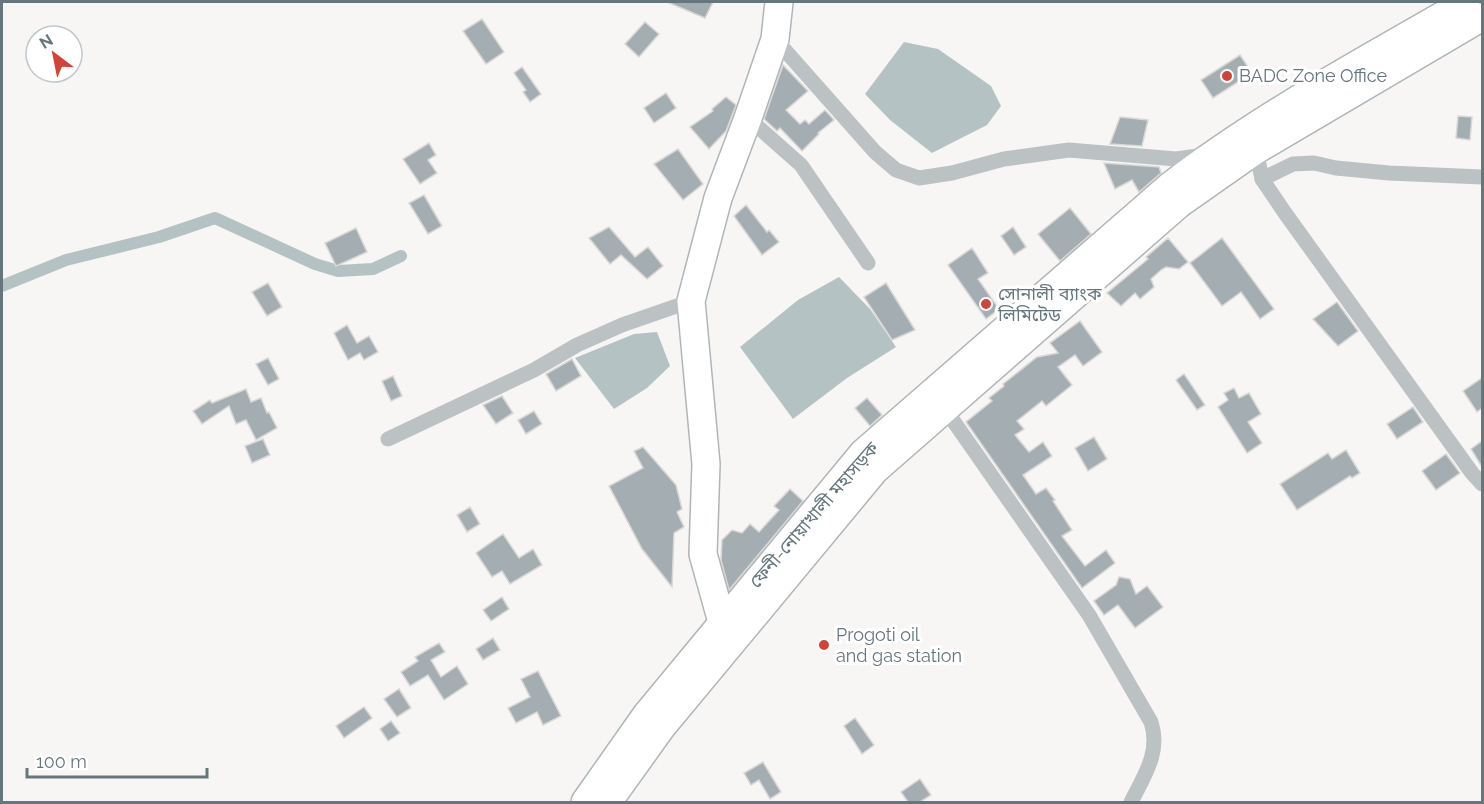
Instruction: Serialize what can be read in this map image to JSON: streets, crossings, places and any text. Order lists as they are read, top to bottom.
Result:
{
  "streets": {
    "highway": ["ফেনী-নোয়াখালী মহাসড়ক"]
  },
  "places": ["BADC Zone Office", "সোনালী ব্যাংক লিমিটেড", "Progoti oil and gas station"],
  "scale_bar": "100 m",
  "north": "top left"
}
